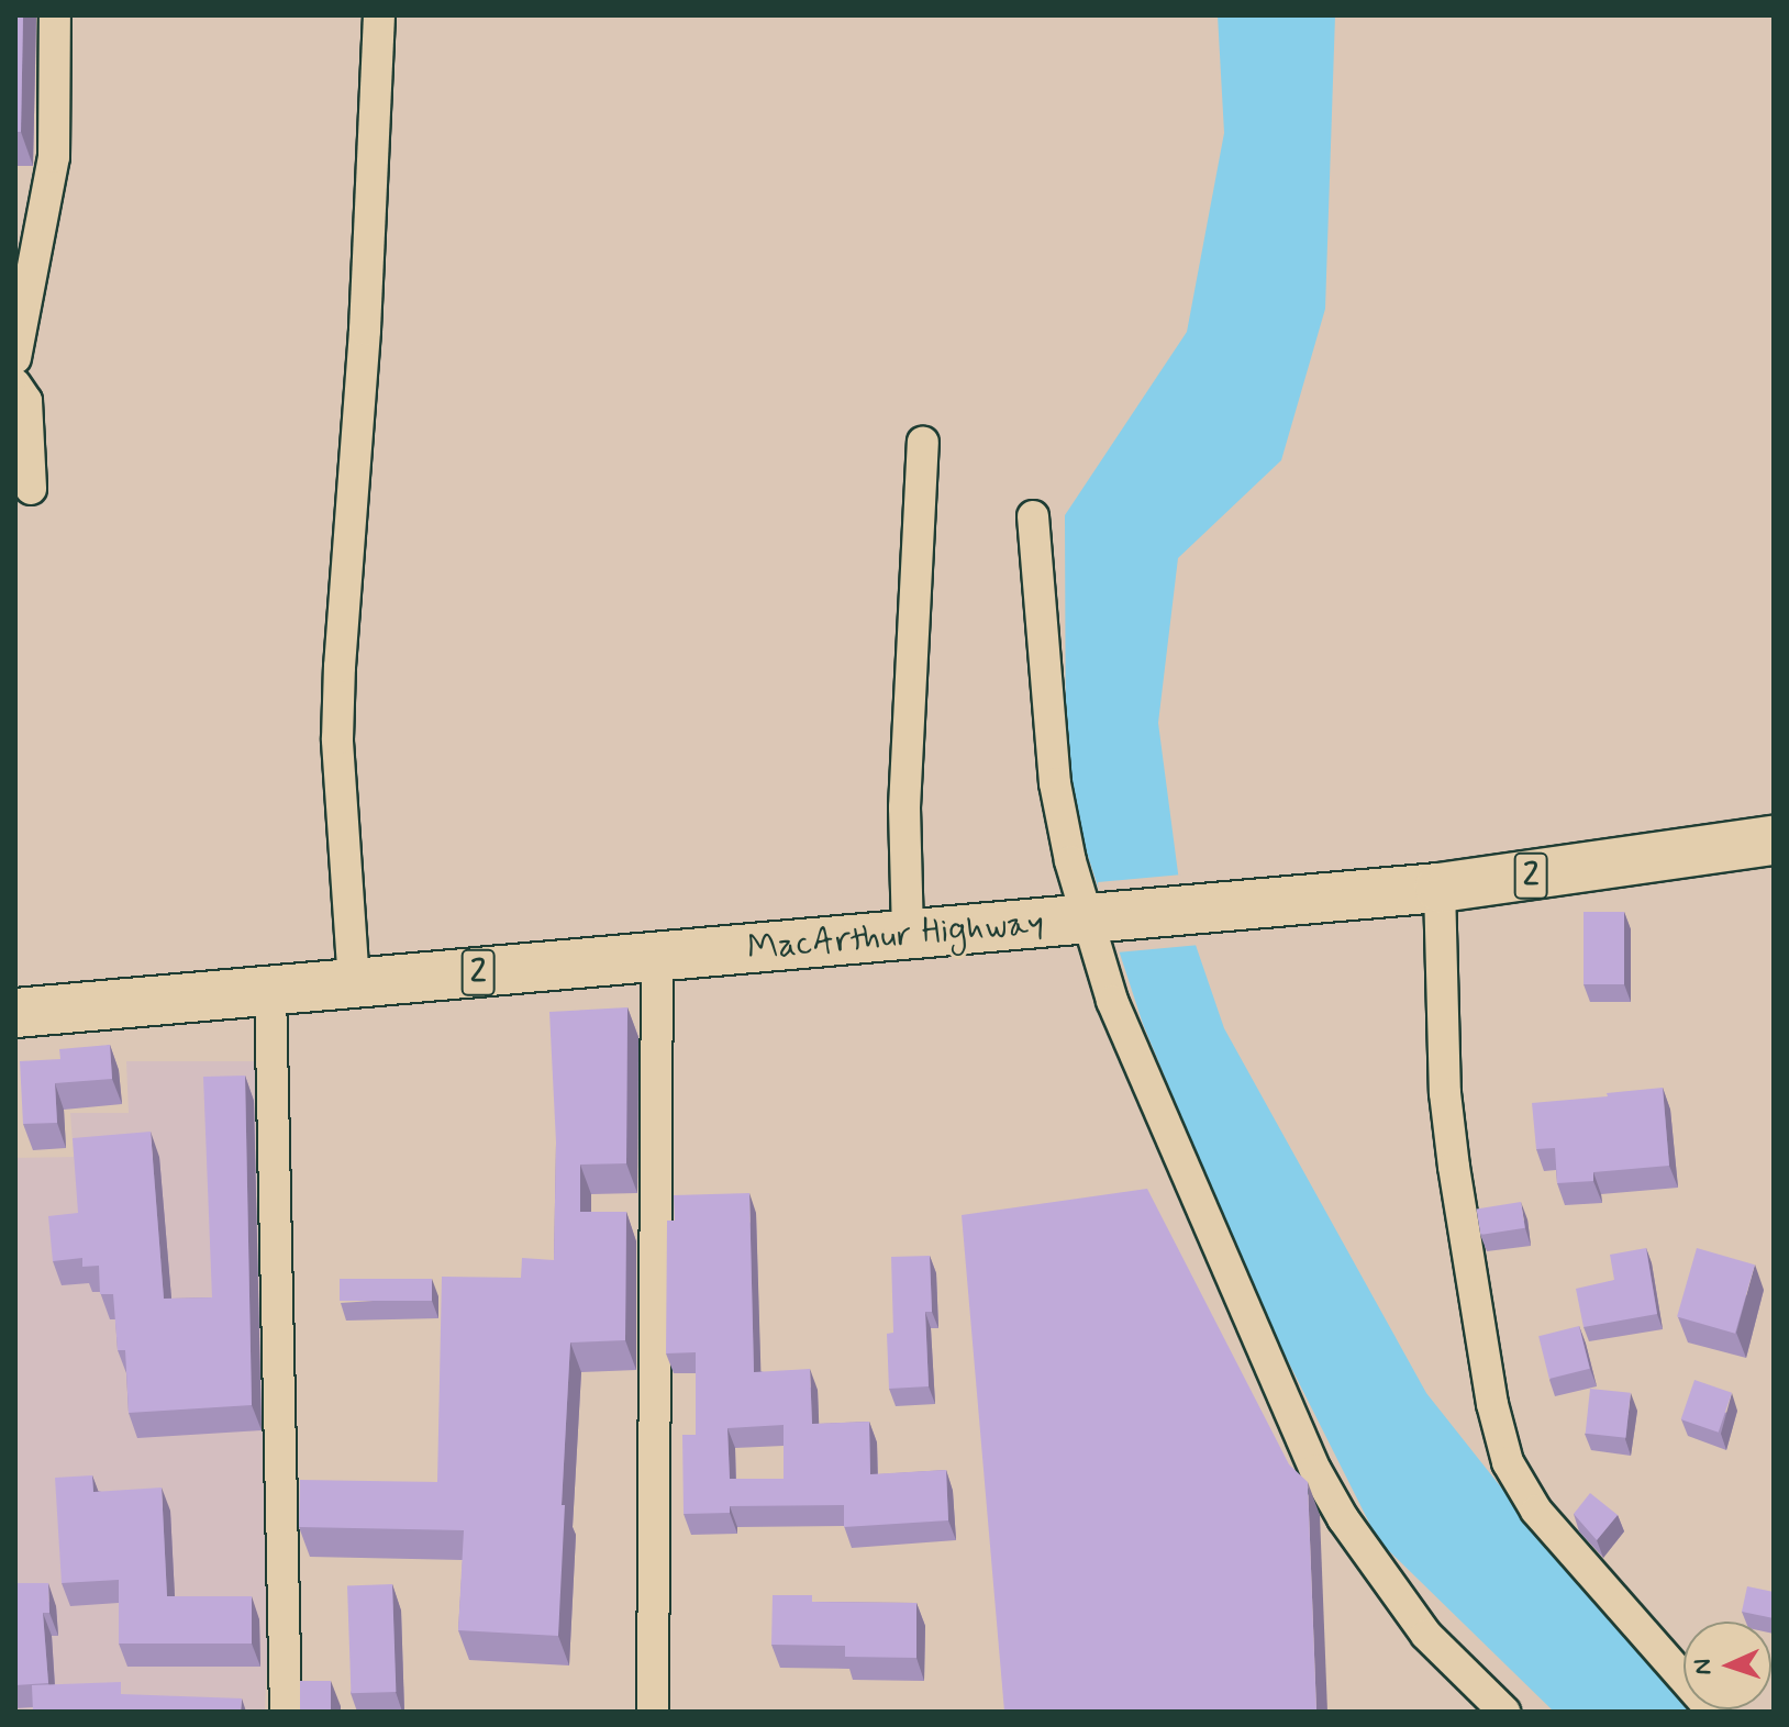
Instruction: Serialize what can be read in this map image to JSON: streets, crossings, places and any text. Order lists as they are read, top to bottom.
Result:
{
  "streets": {
    "highway": ["2", "MacArthur Highway"]
  },
  "north": "left"
}
